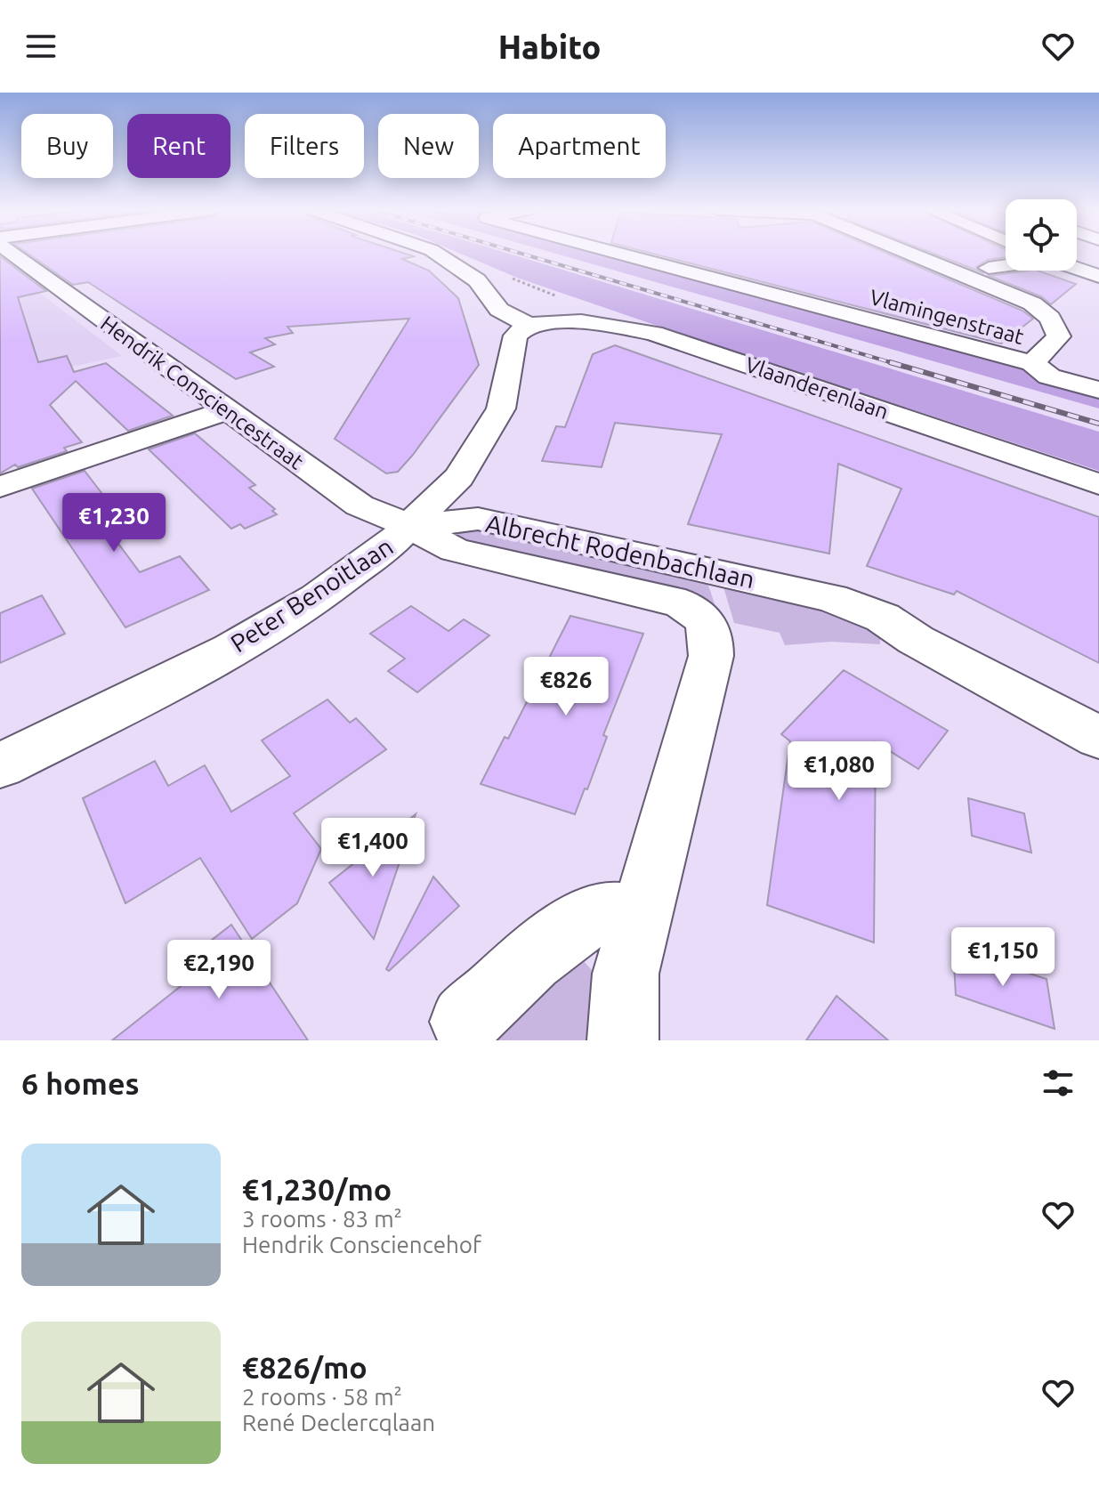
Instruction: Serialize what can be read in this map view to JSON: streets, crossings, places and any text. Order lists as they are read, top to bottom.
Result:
{
  "streets": {
    "street": [
      "Vlamingenstraat",
      "Vlaanderenlaan",
      "Hendrik Consciencestraat",
      "Albrecht Rodenbachlaan",
      "Peter Benoitlaan"
    ]
  },
  "crossings": [
    ["Vlaanderenlaan", "Peter Benoitlaan"],
    ["Hendrik Consciencestraat", "Albrecht Rodenbachlaan"],
    ["Hendrik Consciencestraat", "Peter Benoitlaan"],
    ["Albrecht Rodenbachlaan", "Peter Benoitlaan"]
  ],
  "page": {
    "header": "Habito",
    "chip": [
      "Buy",
      "Rent",
      "Filters",
      "New",
      "Apartment"
    ],
    "price": [
      "€1,230",
      "€826",
      "€1,080",
      "€1,400",
      "€1,150",
      "€2,190"
    ],
    "heading": "6 homes",
    "list": [
      {
        "name": "€1,230/mo",
        "note": "3 rooms · 83 m² · Hendrik Consciencehof"
      },
      {
        "name": "€826/mo",
        "note": "2 rooms · 58 m² · René Declercqlaan"
      }
    ]
  }
}
